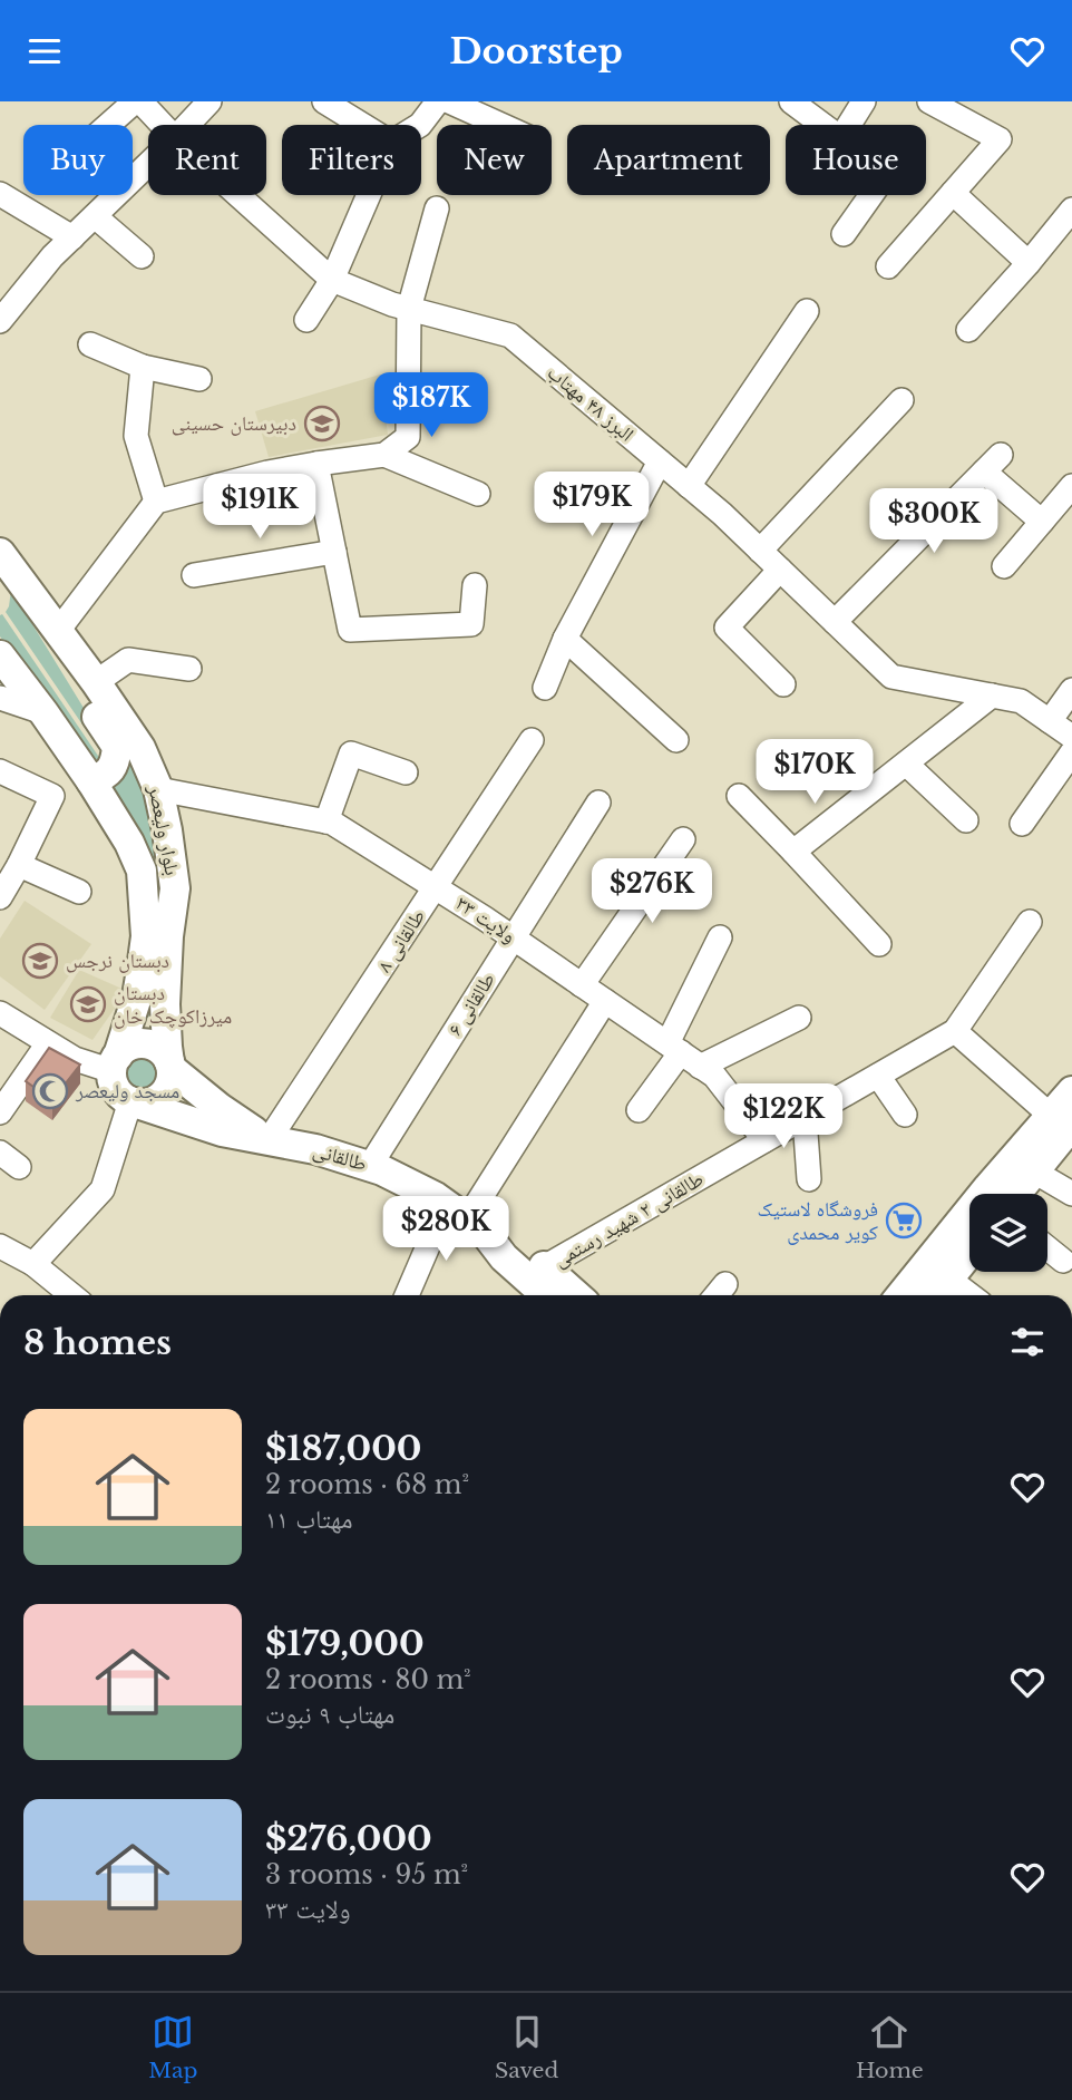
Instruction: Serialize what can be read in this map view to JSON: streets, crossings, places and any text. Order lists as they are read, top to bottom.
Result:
{
  "streets": {
    "main road": ["بلوار ولیعصر", "طالقانی"],
    "street": [
      "البرز ۴۸ مهتاب",
      "ولایت ٣۳",
      "طالقانی ۸",
      "طالقانی ۶",
      "طالقانی ۲ شهید رستمی"
    ]
  },
  "crossings": [
    ["بلوار ولیعصر", "ولایت ٣۳"],
    ["بلوار ولیعصر", "طالقانی"],
    ["ولایت ٣۳", "طالقانی ۸"],
    ["ولایت ٣۳", "طالقانی ۶"],
    ["ولایت ٣۳", "طالقانی ۲ شهید رستمی"],
    ["طالقانی ۸", "طالقانی"],
    ["طالقانی ۶", "طالقانی"],
    ["طالقانی", "طالقانی ۲ شهید رستمی"]
  ],
  "places": {
    "school or university": ["دبیرستان حسینی", "دبستان نرجس", "دبستان میرزاکوچک خان"],
    "mosque": ["مسجد ولیعصر"],
    "supermarket": ["فروشگاه لاستیک کویر محمدی"]
  },
  "page": {
    "header": "Doorstep",
    "chip": [
      "Buy",
      "Rent",
      "Filters",
      "New",
      "Apartment",
      "House"
    ],
    "price": [
      "$187K",
      "$179K",
      "$191K",
      "$300K",
      "$170K",
      "$276K",
      "$122K",
      "$280K"
    ],
    "heading": "8 homes",
    "list": [
      {
        "name": "$187,000",
        "note": "2 rooms · 68 m² · مهتاب ۱۱"
      },
      {
        "name": "$179,000",
        "note": "2 rooms · 80 m² · مهتاب ۹ نبوت"
      },
      {
        "name": "$276,000",
        "note": "3 rooms · 95 m² · ولایت ٣۳"
      }
    ],
    "tabs": ["Map", "Saved", "Home"]
  }
}
